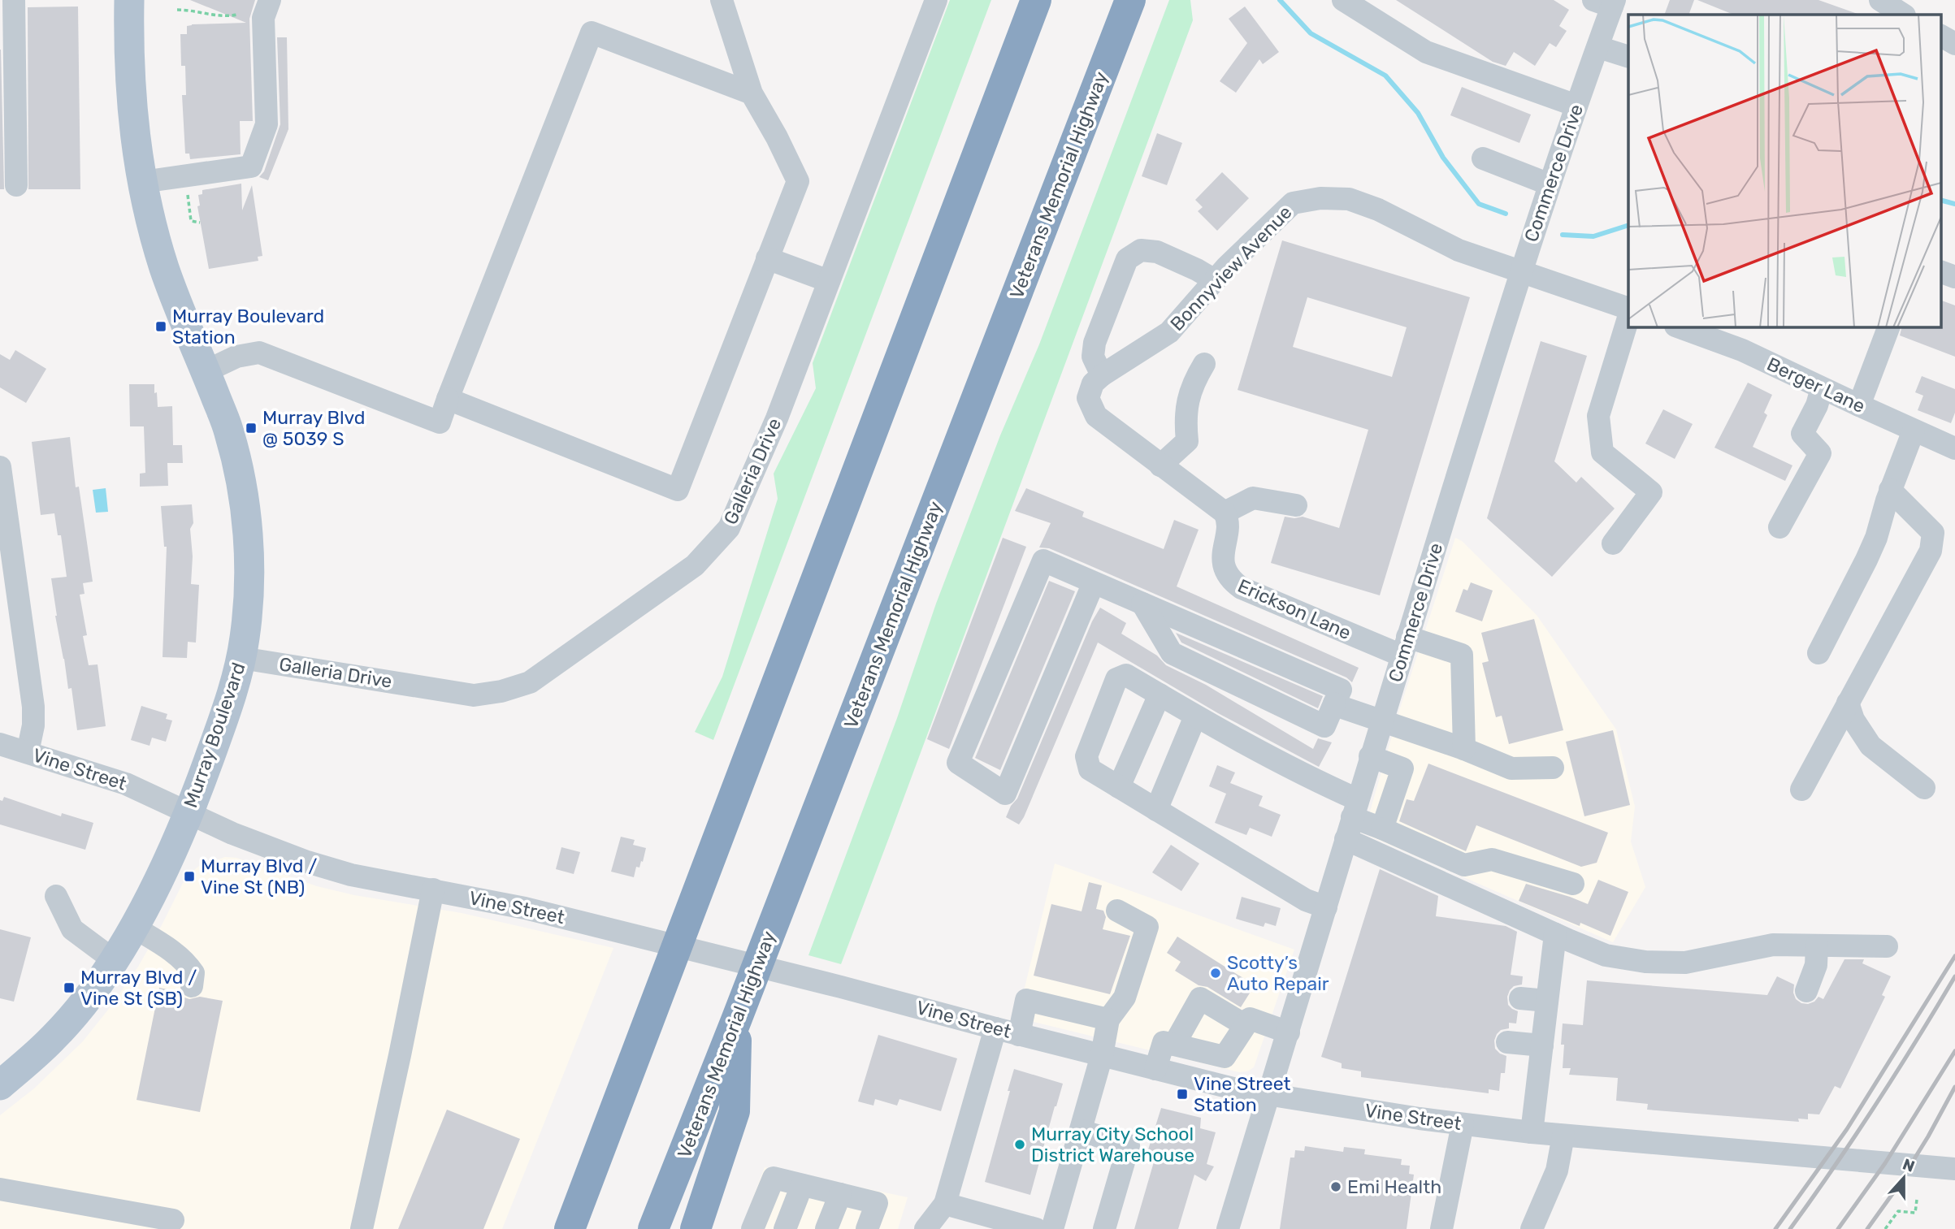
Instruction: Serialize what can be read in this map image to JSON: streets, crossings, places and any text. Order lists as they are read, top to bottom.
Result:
{
  "streets": {
    "highway": ["Veterans Memorial Highway"],
    "main road": ["Murray Boulevard"],
    "street": [
      "Commerce Drive",
      "Bonnyview Avenue",
      "Berger Lane",
      "Galleria Drive",
      "Erickson Lane",
      "Vine Street"
    ]
  },
  "crossings": [
    ["Commerce Drive", "Bonnyview Avenue"],
    ["Commerce Drive", "Erickson Lane"],
    ["Commerce Drive", "Vine Street"],
    ["Galleria Drive", "Murray Boulevard"],
    ["Murray Boulevard", "Vine Street"]
  ],
  "places": {
    "transit": [
      "Murray Boulevard Station",
      "Murray Blvd @ 5039 S",
      "Murray Blvd / Vine St (NB)",
      "Murray Blvd / Vine St (SB)",
      "Vine Street Station"
    ],
    "other": ["Scotty’s Auto Repair", "Murray City School District Warehouse", "Emi Health"]
  },
  "north": "top"
}
